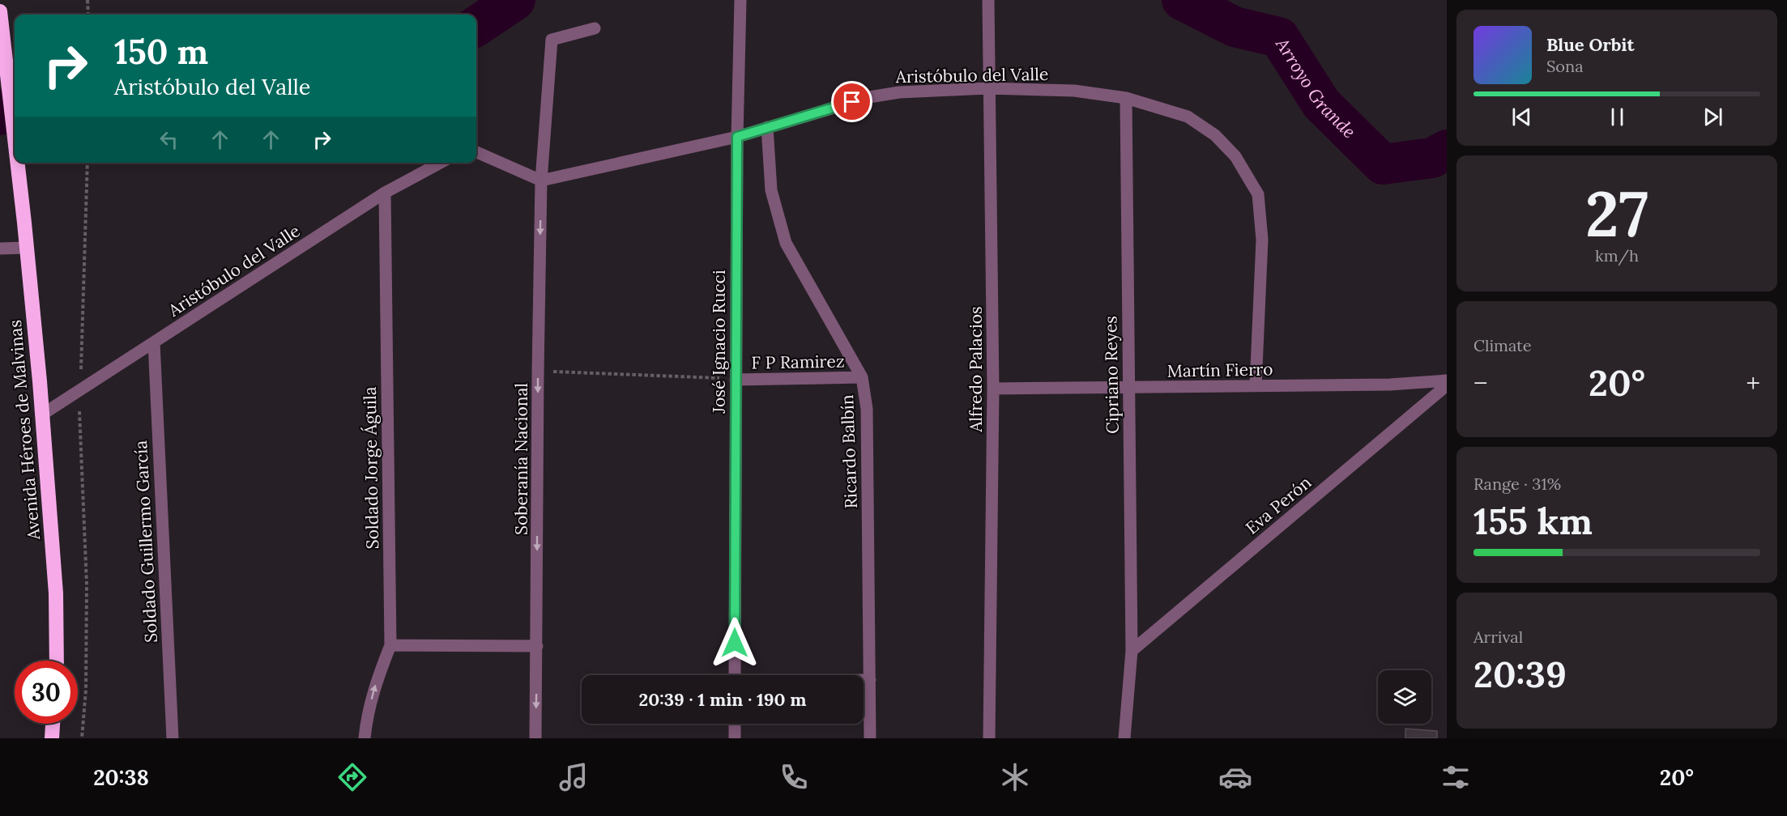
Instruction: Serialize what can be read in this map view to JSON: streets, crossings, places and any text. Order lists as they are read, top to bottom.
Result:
{
  "streets": {
    "highway": ["Avenida Héroes de Malvinas"],
    "street": [
      "Aristóbulo del Valle",
      "José Ignacio Rucci",
      "F P Ramirez",
      "Alfredo Palacios",
      "Martín Fierro",
      "Cipriano Reyes",
      "Ricardo Balbín",
      "Soberanía Nacional",
      "Soldado Jorge Águila",
      "Eva Perón",
      "Soldado Guillermo García"
    ]
  },
  "crossings": [
    ["Aristóbulo del Valle", "José Ignacio Rucci"],
    ["Aristóbulo del Valle", "Alfredo Palacios"],
    ["Aristóbulo del Valle", "Martín Fierro"],
    ["Aristóbulo del Valle", "Cipriano Reyes"],
    ["Aristóbulo del Valle", "Avenida Héroes de Malvinas"],
    ["Aristóbulo del Valle", "Ricardo Balbín"],
    ["Aristóbulo del Valle", "Soberanía Nacional"],
    ["Aristóbulo del Valle", "Soldado Jorge Águila"],
    ["Aristóbulo del Valle", "Soldado Guillermo García"],
    ["José Ignacio Rucci", "F P Ramirez"],
    ["F P Ramirez", "Ricardo Balbín"],
    ["Alfredo Palacios", "Martín Fierro"],
    ["Martín Fierro", "Cipriano Reyes"],
    ["Cipriano Reyes", "Eva Perón"]
  ],
  "one_way": ["Soberanía Nacional"],
  "water": ["Arroyo Grande"],
  "page": {
    "turn": ["150 m", "Aristóbulo del Valle"],
    "song": ["Blue Orbit", "Sona"],
    "tile": [
      ["27", "km/h"],
      "Climate",
      ["Range · 31%", "155 km"],
      ["Arrival", "20:39"]
    ],
    "heat": ["−", "20°", "+"],
    "limit": "30",
    "trip": "20:39 · 1 min · 190 m",
    "tabs": ["20:38", "20°"]
  }
}
